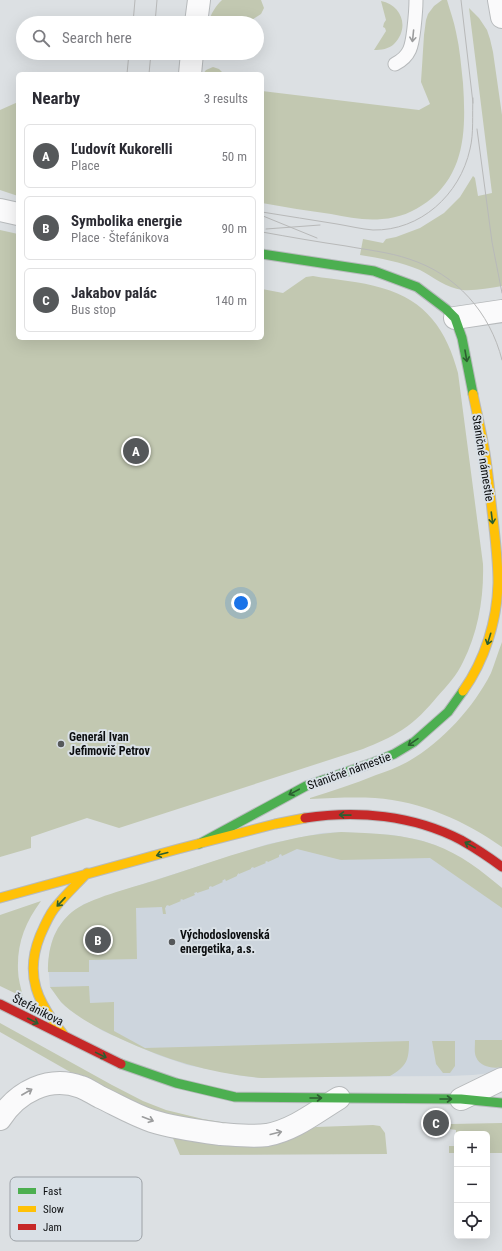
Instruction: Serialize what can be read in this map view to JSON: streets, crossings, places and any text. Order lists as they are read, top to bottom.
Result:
{
  "streets": {
    "street": ["Staničné námestie", "Štefánikova"]
  },
  "one_way": ["Staničné námestie"],
  "places": ["Generál Ivan Jefimovič Petrov", "Východoslovenská energetika, a.s."],
  "legend": ["Fast", "Slow", "Jam"],
  "page": {
    "search": "Search here",
    "heading": ["Nearby", "3 results"],
    "list": [
      {
        "mark": "A",
        "name": "Ľudovít Kukorelli",
        "note": "Place",
        "value": "50 m"
      },
      {
        "mark": "B",
        "name": "Symbolika energie",
        "note": "Place · Štefánikova",
        "value": "90 m"
      },
      {
        "mark": "C",
        "name": "Jakabov palác",
        "note": "Bus stop",
        "value": "140 m"
      }
    ],
    "pins": ["A", "B", "C"],
    "map_buttons": ["+", "−"]
  }
}
